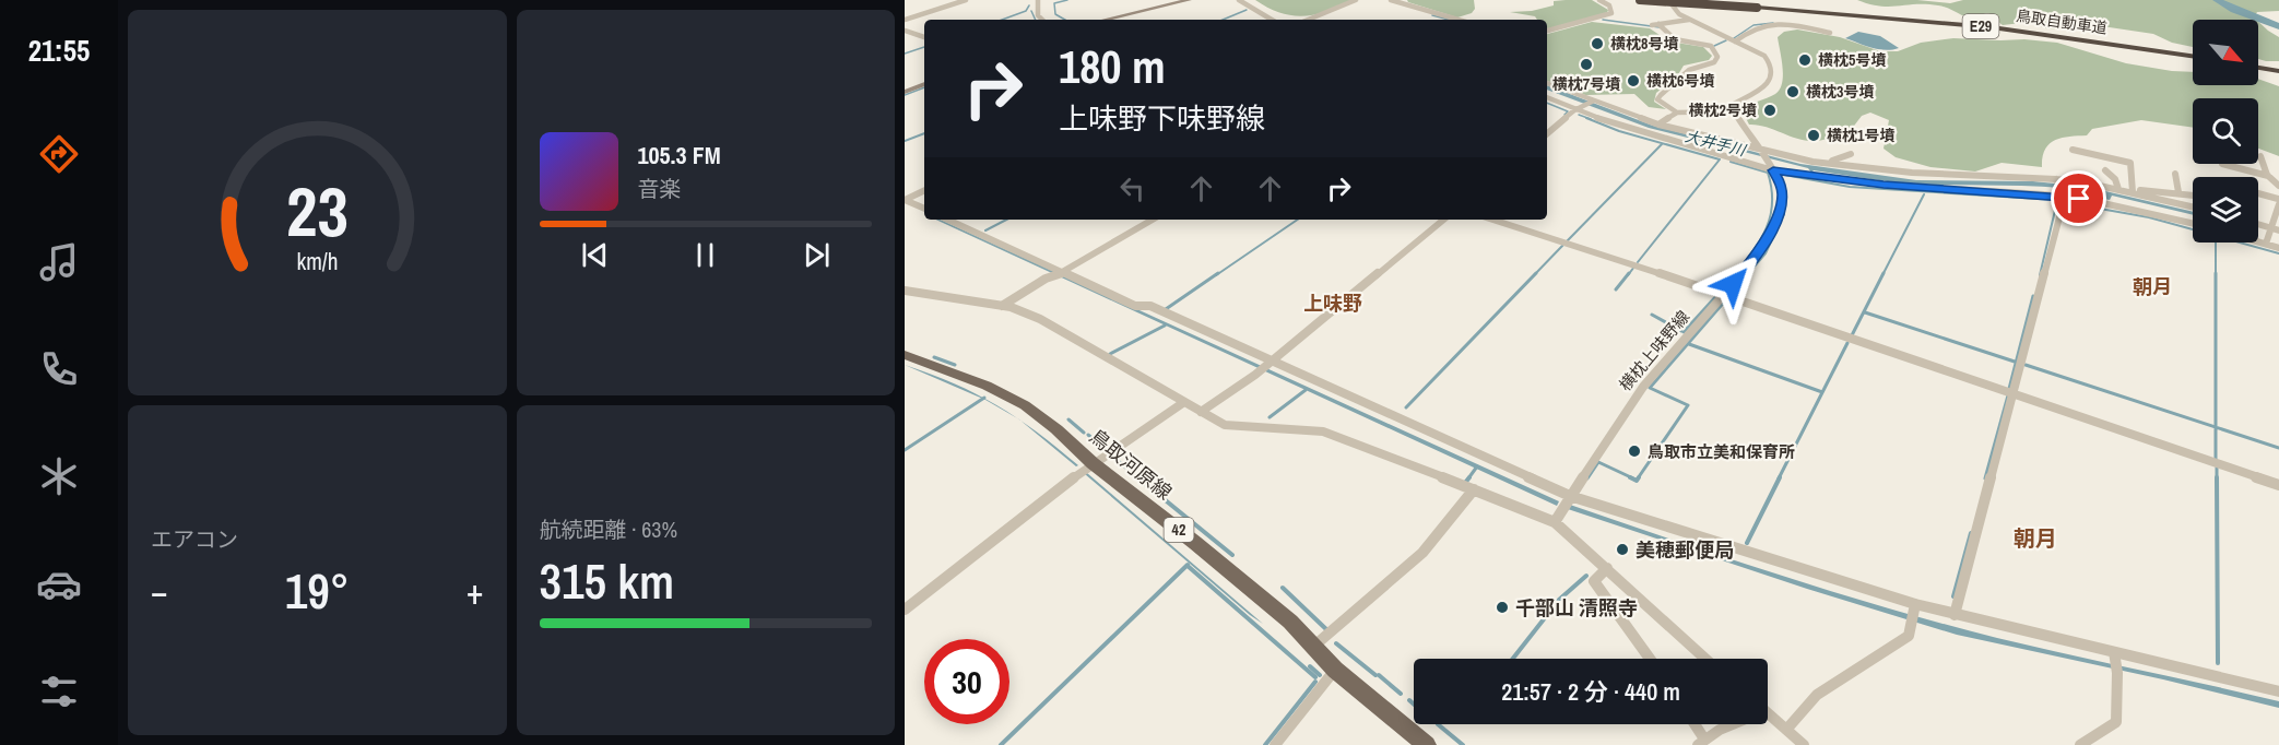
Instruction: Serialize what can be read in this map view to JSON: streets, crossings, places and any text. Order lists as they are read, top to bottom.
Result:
{
  "streets": {
    "highway": ["鳥取自動車道", "E29"],
    "main road": ["鳥取河原線", "42"],
    "street": ["横枕上味野線"]
  },
  "districts": ["朝月", "上味野", "朝月"],
  "water": ["大井手川"],
  "places": [
    "横枕8号墳",
    "横枕5号墳",
    "横枕7号墳",
    "横枕6号墳",
    "横枕3号墳",
    "横枕2号墳",
    "横枕1号墳",
    "鳥取市立美和保育所",
    "美穂郵便局",
    "千部山 清照寺"
  ],
  "north": "bottom right",
  "page": {
    "tabs": "21:55",
    "turn": ["180 m", "上味野下味野線"],
    "song": ["105.3 FM", "音楽"],
    "tile": [
      "エアコン",
      ["航続距離 · 63%", "315 km"]
    ],
    "heat": ["−", "19°", "+"],
    "limit": "30",
    "trip": "21:57 · 2 分 · 440 m",
    "gauge": ["23", "km/h"]
  }
}
